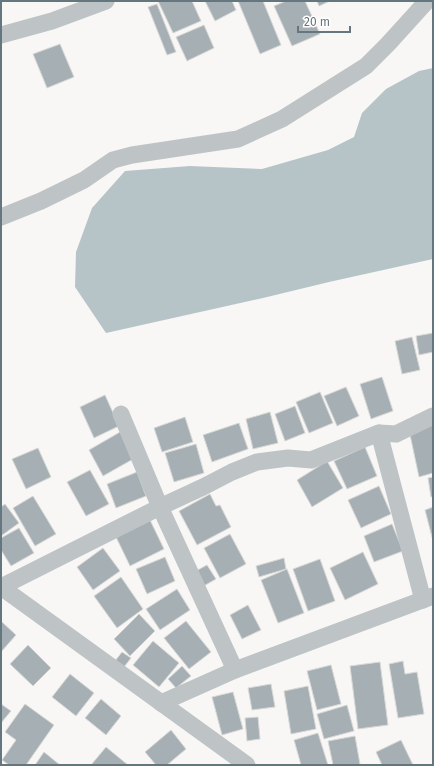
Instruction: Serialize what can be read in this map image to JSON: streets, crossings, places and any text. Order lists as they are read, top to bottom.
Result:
{
  "scale_bar": "20 m"
}
